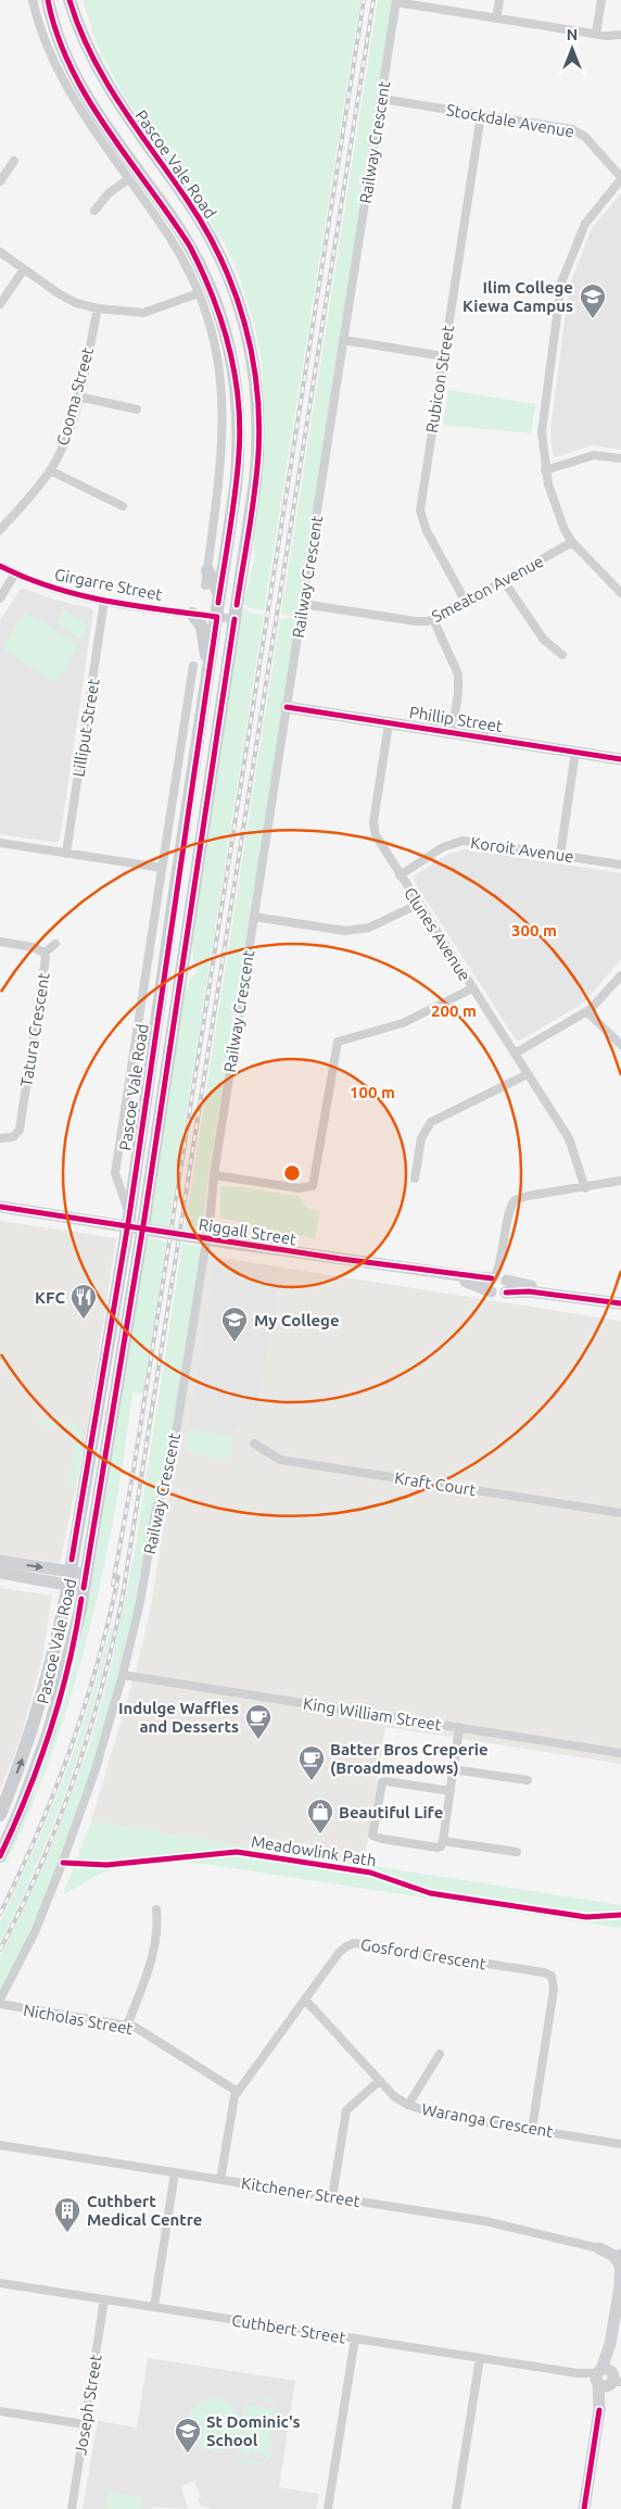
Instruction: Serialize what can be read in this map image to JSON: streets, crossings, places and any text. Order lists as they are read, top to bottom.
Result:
{
  "streets": {
    "main road": ["Pascoe Vale Road"],
    "street": [
      "Stockdale Avenue",
      "Railway Crescent",
      "Rubicon Street",
      "Cooma Street",
      "Girgarre Street",
      "Smeaton Avenue",
      "Phillip Street",
      "Lilliput Street",
      "Koroit Avenue",
      "Clunes Avenue",
      "Tatura Crescent",
      "Riggall Street",
      "Kraft Court",
      "King William Street",
      "Gosford Crescent",
      "Nicholas Street",
      "Waranga Crescent",
      "Kitchener Street",
      "Cuthbert Street",
      "Joseph Street"
    ],
    "cycle path": ["Meadowlink Path"]
  },
  "crossings": [
    ["Stockdale Avenue", "Railway Crescent"],
    ["Stockdale Avenue", "Rubicon Street"],
    ["Railway Crescent", "Smeaton Avenue"],
    ["Railway Crescent", "Phillip Street"],
    ["Railway Crescent", "King William Street"],
    ["Pascoe Vale Road", "Girgarre Street"],
    ["Rubicon Street", "Smeaton Avenue"],
    ["Girgarre Street", "Lilliput Street"],
    ["Phillip Street", "Clunes Avenue"],
    ["Koroit Avenue", "Clunes Avenue"],
    ["Gosford Crescent", "Nicholas Street"],
    ["Gosford Crescent", "Waranga Crescent"],
    ["Gosford Crescent", "Kitchener Street"],
    ["Cuthbert Street", "Joseph Street"]
  ],
  "places": {
    "school or university": ["Ilim College Kiewa Campus", "My College", "St Dominic's School"],
    "restaurant": ["KFC"],
    "cafe": ["Indulge Waffles and Desserts", "Batter Bros Creperie (Broadmeadows)"],
    "shop": ["Beautiful Life"],
    "building": ["Cuthbert Medical Centre"]
  },
  "north": "top",
  "rings": ["300 m", "200 m", "100 m"]
}
